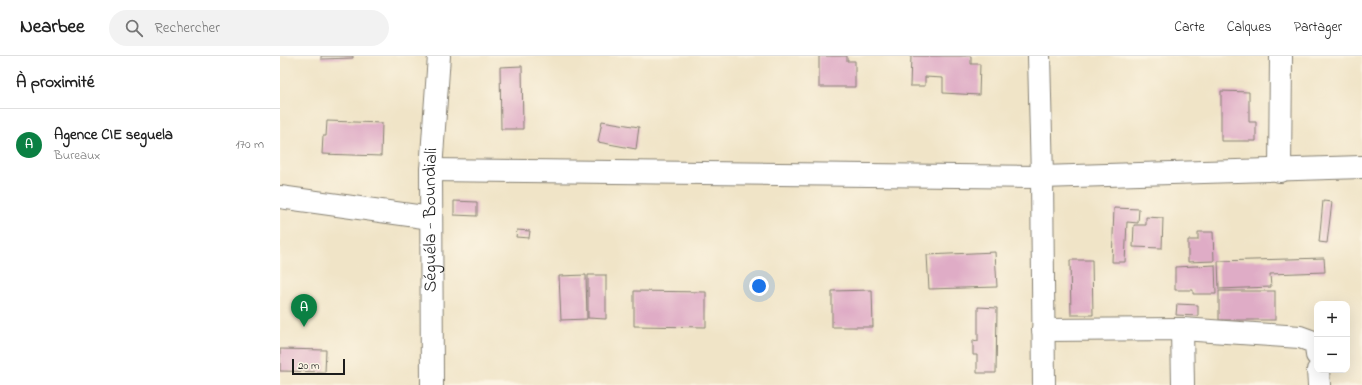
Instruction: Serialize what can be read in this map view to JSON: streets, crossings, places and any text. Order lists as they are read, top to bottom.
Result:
{
  "streets": {
    "street": ["Séguéla - Boundiali"]
  },
  "scale_bar": "20 m",
  "page": {
    "header": "Nearbee",
    "search": "Rechercher",
    "nav": ["Carte", "Calques", "Partager"],
    "heading": "À proximité",
    "list": [
      {
        "mark": "A",
        "name": "Agence CIE seguela",
        "note": "Bureaux",
        "value": "170 m"
      }
    ],
    "pins": "A",
    "map_buttons": ["+", "−"],
    "scale": "20 m"
  }
}
